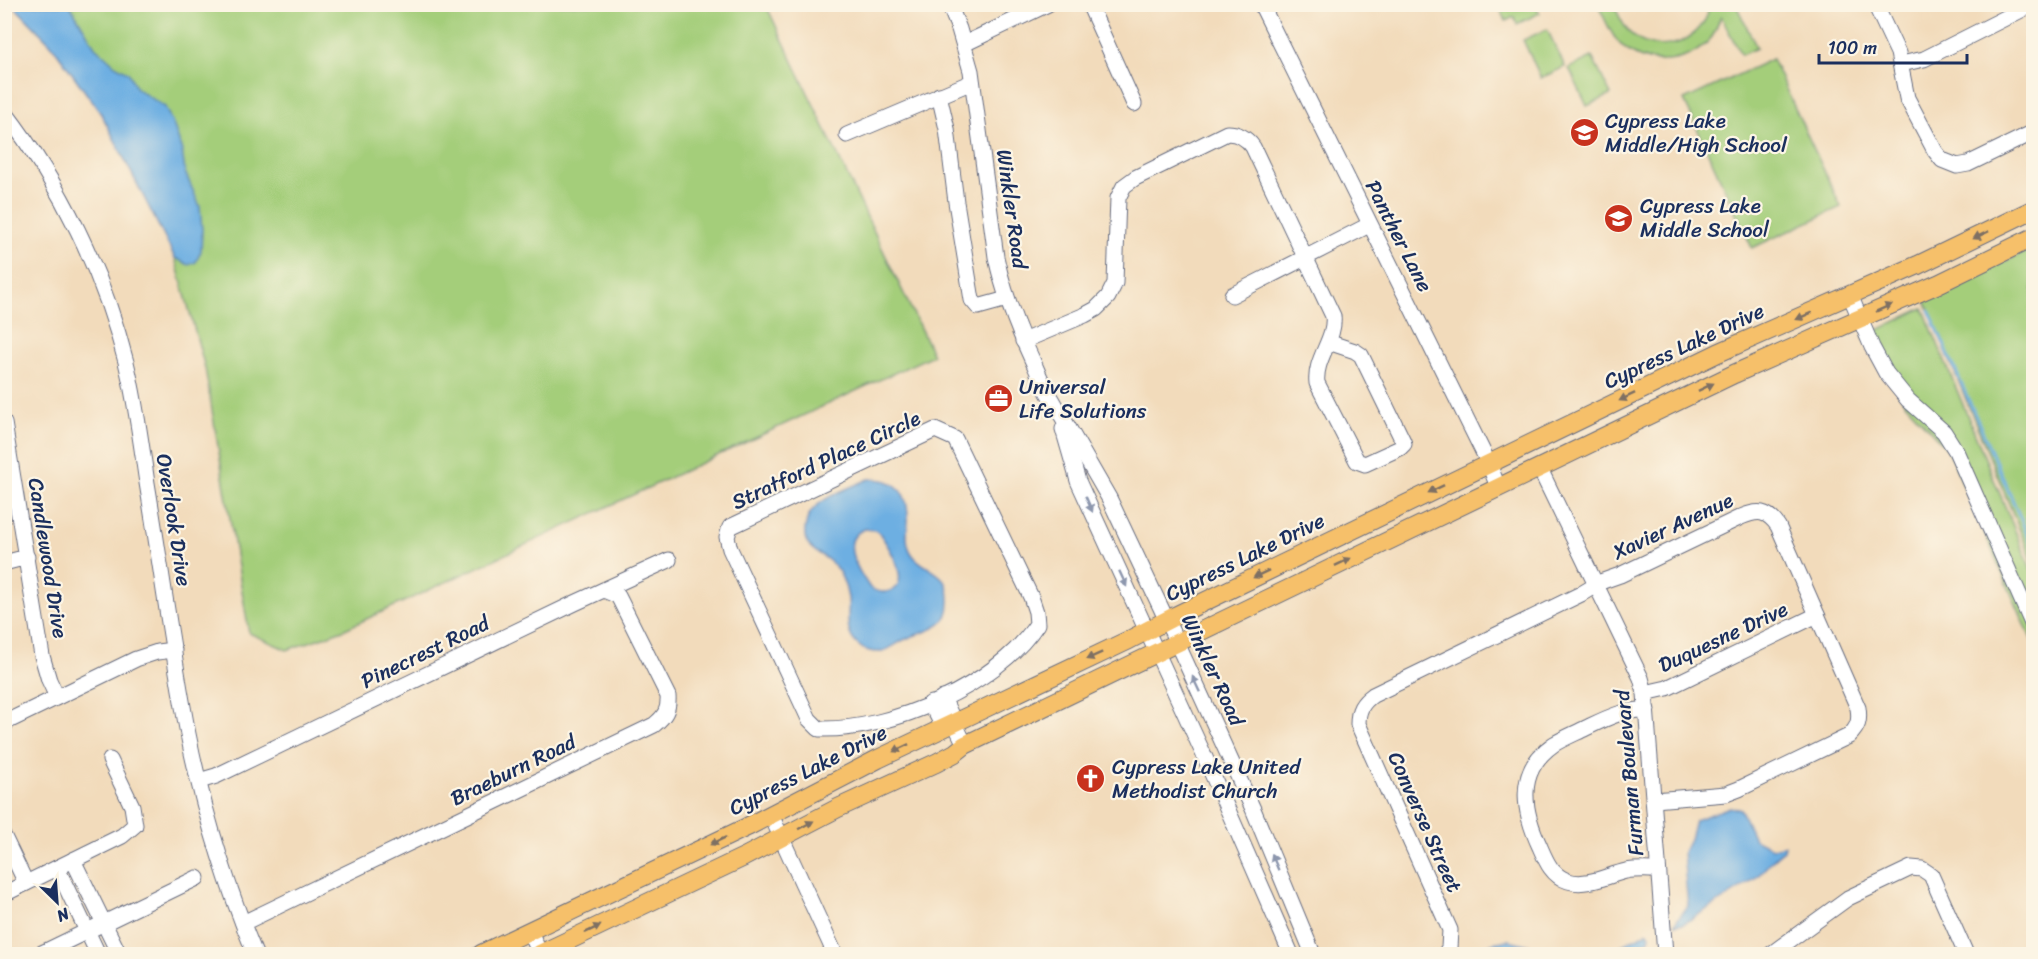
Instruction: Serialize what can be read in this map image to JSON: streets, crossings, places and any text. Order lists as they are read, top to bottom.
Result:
{
  "streets": {
    "main road": ["Cypress Lake Drive"],
    "street": [
      "Winkler Road",
      "Panther Lane",
      "Stratford Place Circle",
      "Overlook Drive",
      "Xavier Avenue",
      "Candlewood Drive",
      "Duquesne Drive",
      "Pinecrest Road",
      "Braeburn Road",
      "Furman Boulevard",
      "Converse Street"
    ]
  },
  "crossings": [
    ["Winkler Road", "Cypress Lake Drive"],
    ["Panther Lane", "Cypress Lake Drive"],
    ["Overlook Drive", "Pinecrest Road"],
    ["Overlook Drive", "Braeburn Road"],
    ["Xavier Avenue", "Duquesne Drive"],
    ["Xavier Avenue", "Furman Boulevard"],
    ["Xavier Avenue", "Converse Street"],
    ["Duquesne Drive", "Furman Boulevard"],
    ["Pinecrest Road", "Braeburn Road"]
  ],
  "places": {
    "school or university": ["Cypress Lake Middle/High School", "Cypress Lake Middle School"],
    "office": ["Universal Life Solutions"],
    "church": ["Cypress Lake United Methodist Church"]
  },
  "scale_bar": "100 m",
  "north": "bottom right"
}
